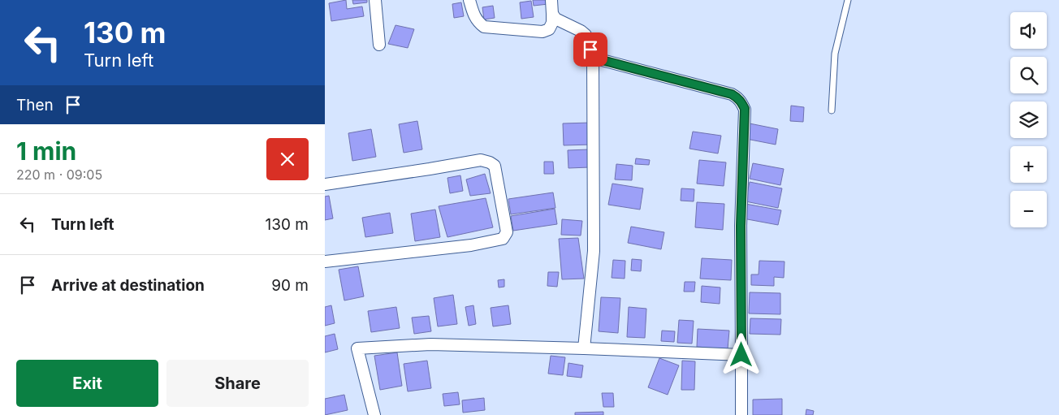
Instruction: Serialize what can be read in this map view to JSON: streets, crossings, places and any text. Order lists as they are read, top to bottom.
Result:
{
  "page": {
    "turn": ["130 m", "Turn left"],
    "map_buttons": ["+", "−"],
    "then": "Then",
    "heading": ["1 min", "220 m · 09:05"],
    "list": [
      {
        "name": "Turn left",
        "value": "130 m"
      },
      {
        "name": "Arrive at destination",
        "value": "90 m"
      }
    ],
    "buttons": ["Exit", "Share"]
  }
}
